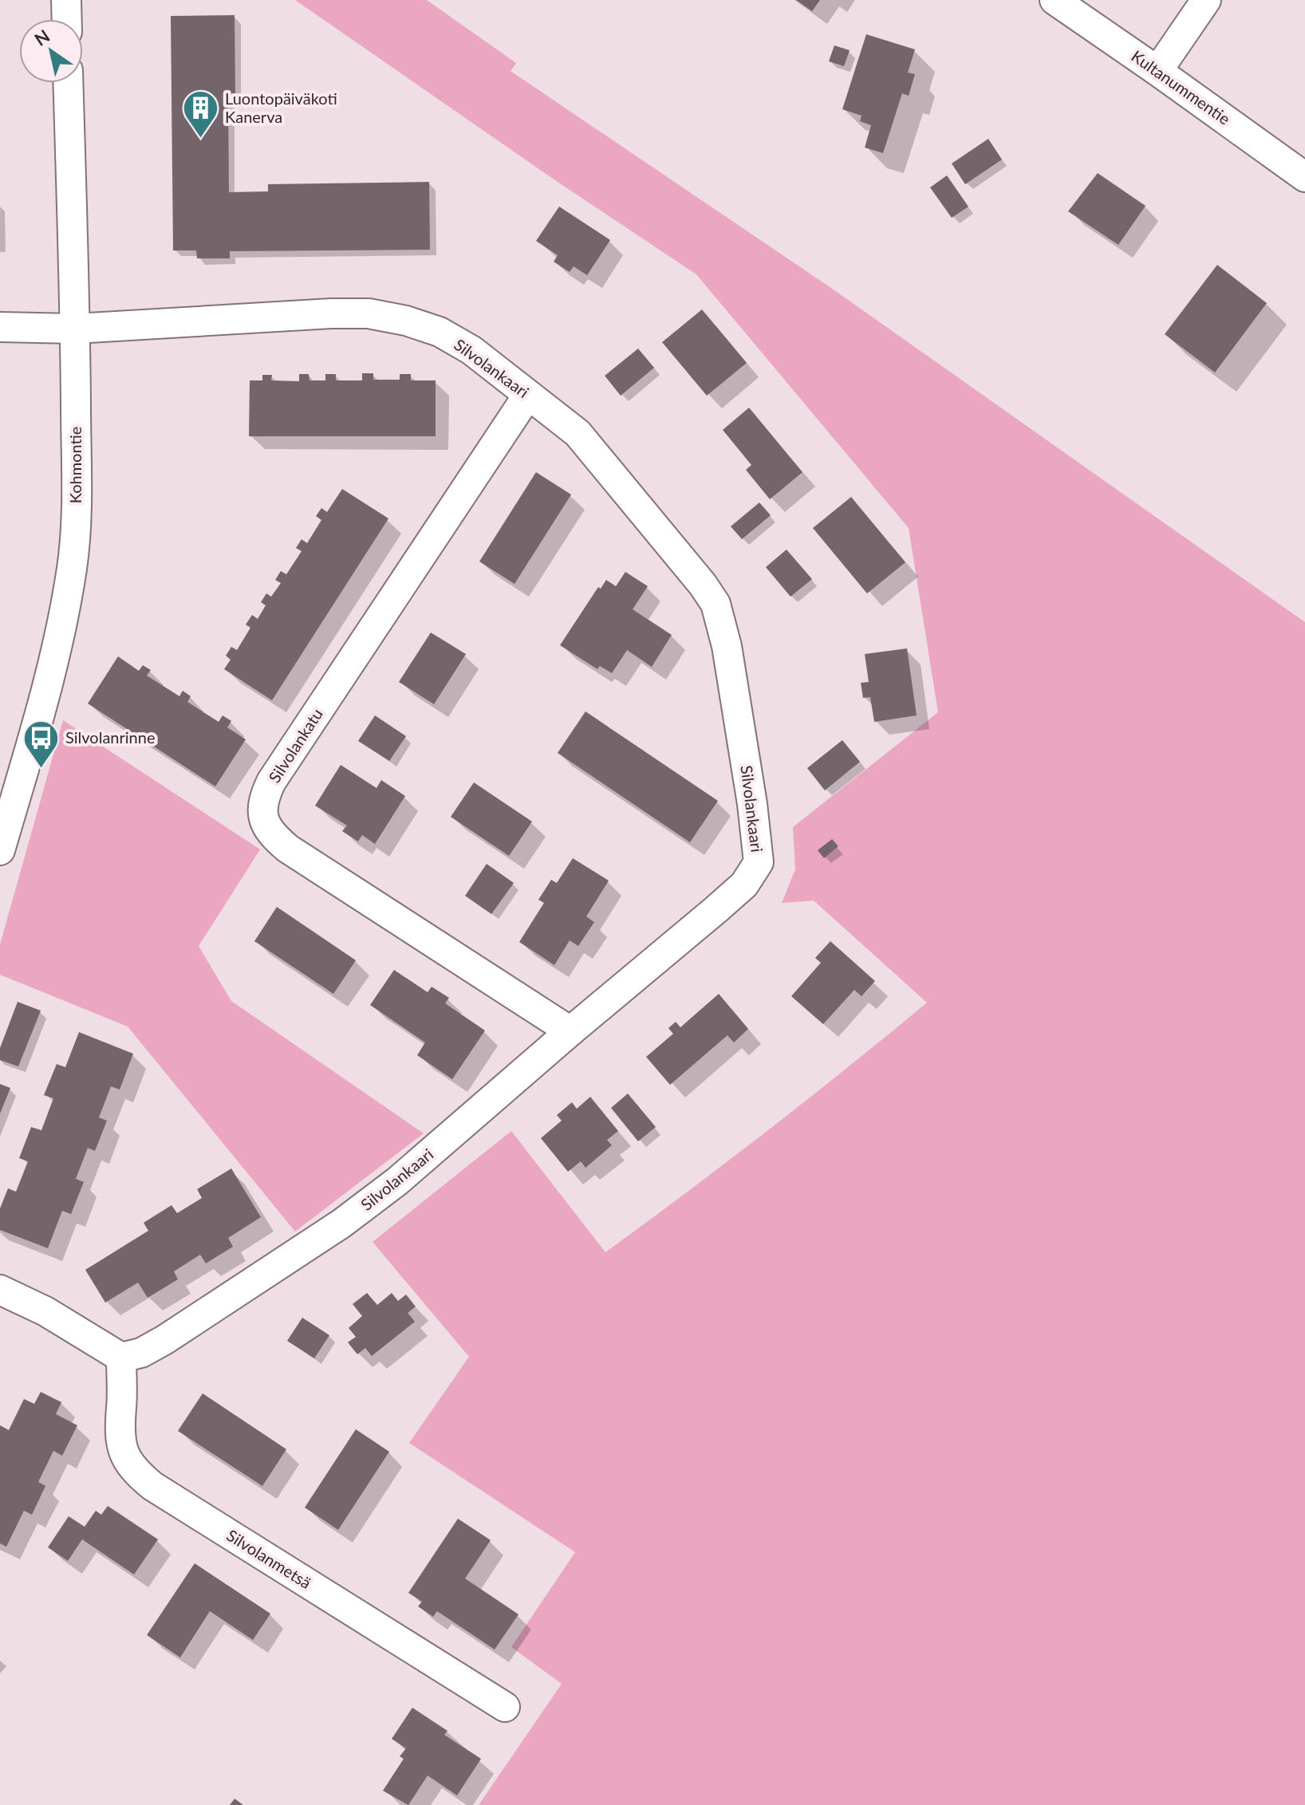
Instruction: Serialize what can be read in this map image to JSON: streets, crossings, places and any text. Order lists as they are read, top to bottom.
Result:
{
  "streets": {
    "street": [
      "Kultanummentie",
      "Silvolankaari",
      "Kohmontie",
      "Silvolankatu",
      "Silvolanmetsä"
    ]
  },
  "crossings": [
    ["Silvolankaari", "Kohmontie"],
    ["Silvolankaari", "Silvolankatu"],
    ["Silvolankaari", "Silvolanmetsä"]
  ],
  "places": {
    "building": ["Luontopäiväkoti Kanerva"],
    "bus stop": ["Silvolanrinne"]
  },
  "north": "top left"
}
